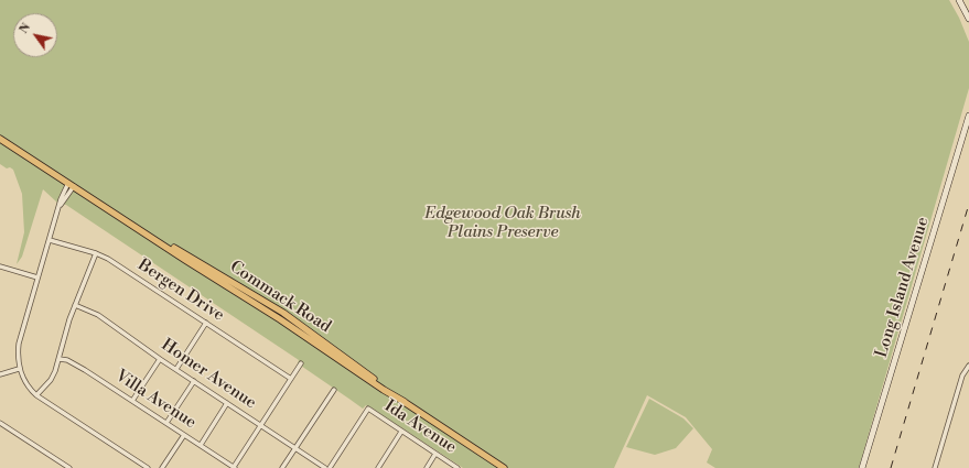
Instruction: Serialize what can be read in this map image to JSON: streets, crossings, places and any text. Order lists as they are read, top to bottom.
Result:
{
  "streets": {
    "main road": ["Commack Road"],
    "street": [
      "Long Island Avenue",
      "Bergen Drive",
      "Homer Avenue",
      "Villa Avenue",
      "Ida Avenue"
    ]
  },
  "parks": ["Edgewood Oak Brush Plains Preserve"],
  "north": "top left"
}
